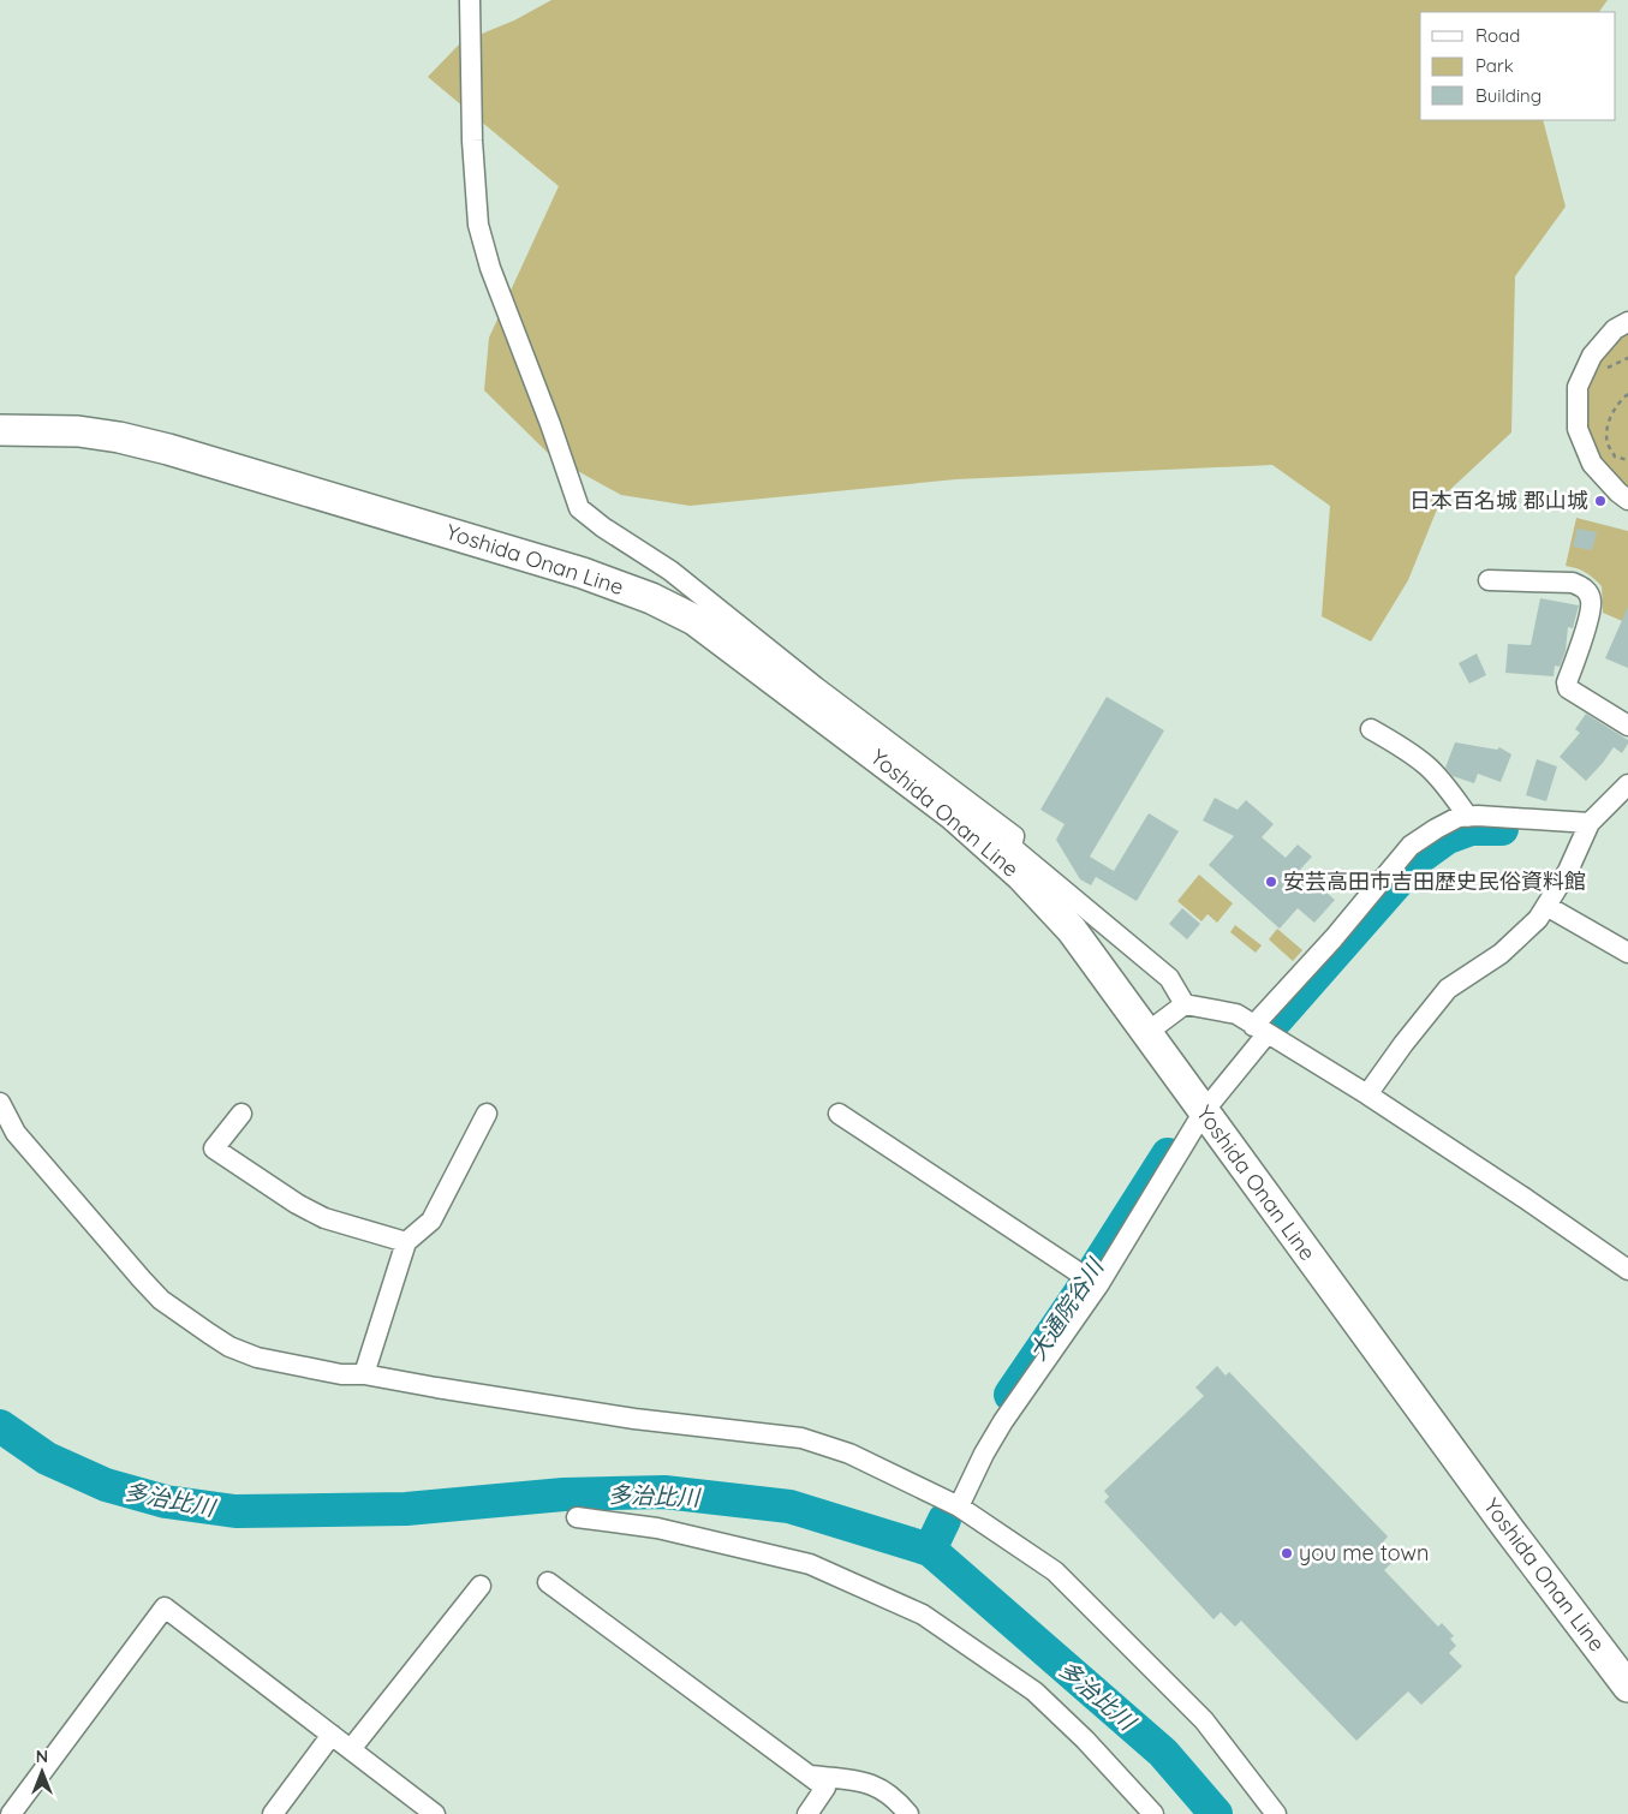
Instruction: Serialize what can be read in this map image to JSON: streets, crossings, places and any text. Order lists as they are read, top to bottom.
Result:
{
  "streets": {
    "main road": ["Yoshida Onan Line"]
  },
  "water": ["大通院谷川", "多治比川"],
  "places": ["日本百名城 郡山城", "安芸高田市吉田歴史民俗資料館", "you me town"],
  "legend": ["Road", "Park", "Building"],
  "north": "top"
}
